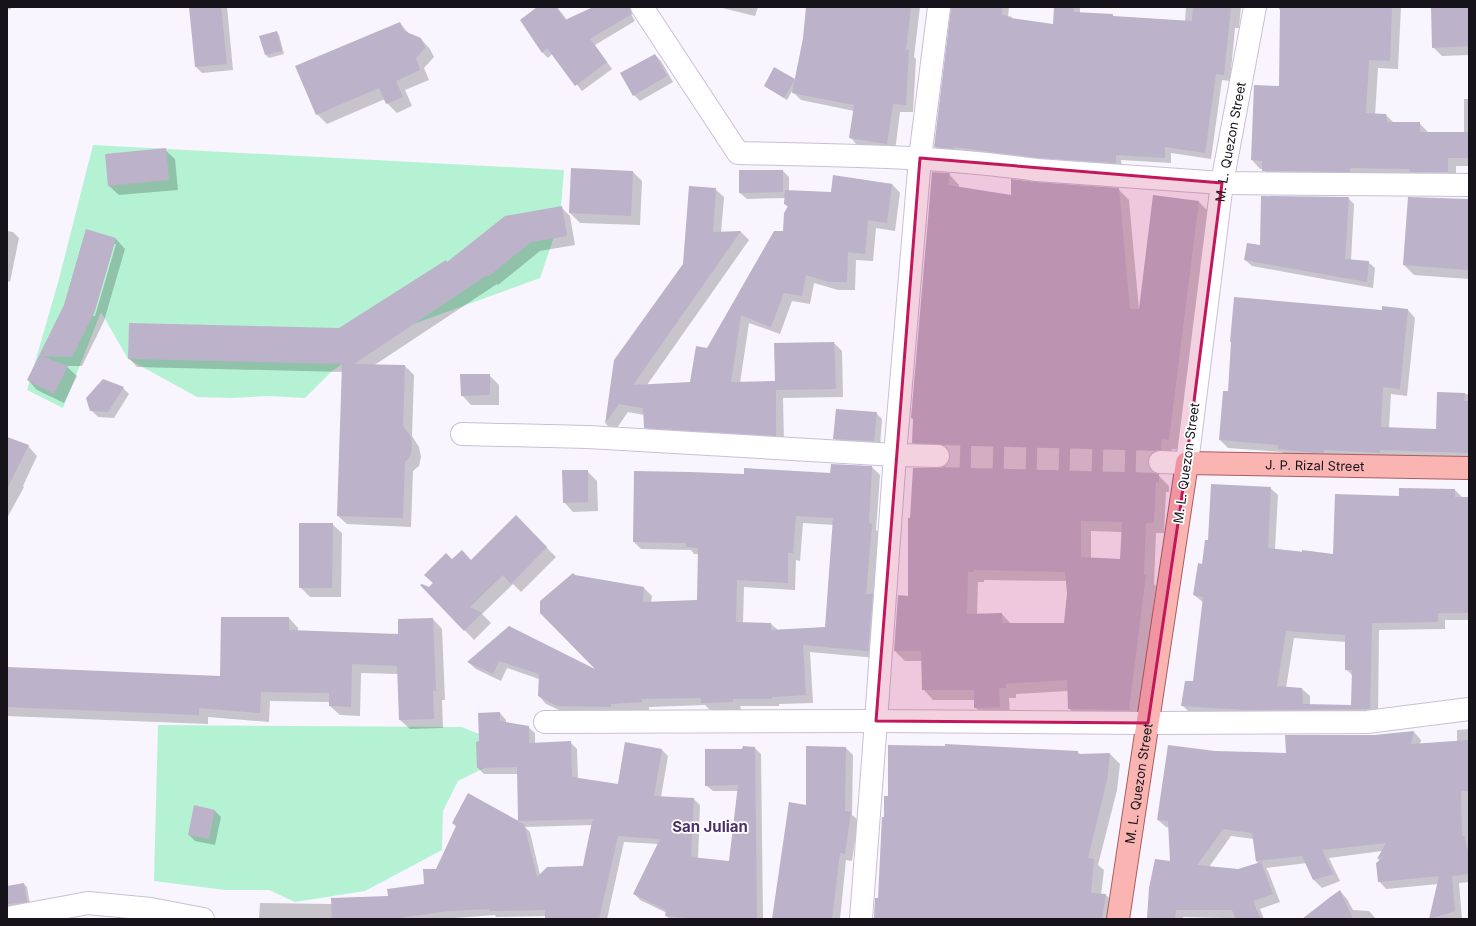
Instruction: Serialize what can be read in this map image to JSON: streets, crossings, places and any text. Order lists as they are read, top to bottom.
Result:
{
  "streets": {
    "main road": ["M. L. Quezon Street", "J. P. Rizal Street"]
  },
  "crossings": [
    ["M. L. Quezon Street", "J. P. Rizal Street"]
  ],
  "districts": ["San Julian"]
}
